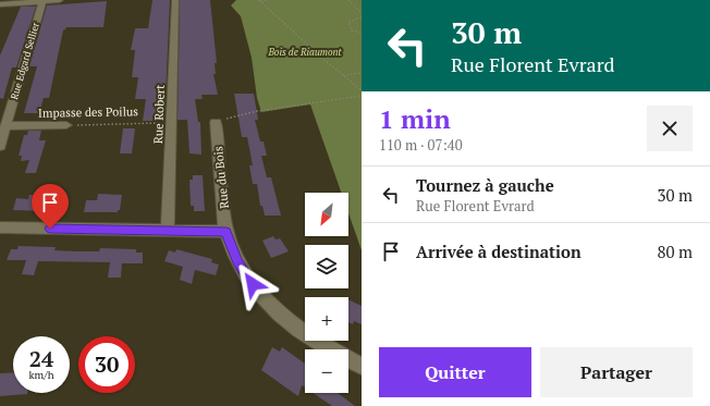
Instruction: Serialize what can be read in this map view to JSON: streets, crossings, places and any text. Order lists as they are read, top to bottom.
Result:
{
  "streets": {
    "street": [
      "Rue Edgard Sellier",
      "Impasse des Poilus",
      "Rue Robert",
      "Rue du Bois"
    ]
  },
  "crossings": [
    ["Rue Edgard Sellier", "Impasse des Poilus"],
    ["Impasse des Poilus", "Rue Robert"]
  ],
  "parks": ["Bois de Riaumont"],
  "north": "bottom left",
  "page": {
    "turn": ["30 m", "Rue Florent Evrard"],
    "heading": ["1 min", "110 m · 07:40"],
    "list": [
      {
        "name": "Tournez à gauche",
        "note": "Rue Florent Evrard",
        "value": "30 m"
      },
      {
        "name": "Arrivée à destination",
        "value": "80 m"
      }
    ],
    "map_buttons": ["+", "−"],
    "speed": "24 km/h",
    "limit": "30",
    "buttons": ["Quitter", "Partager"]
  }
}
